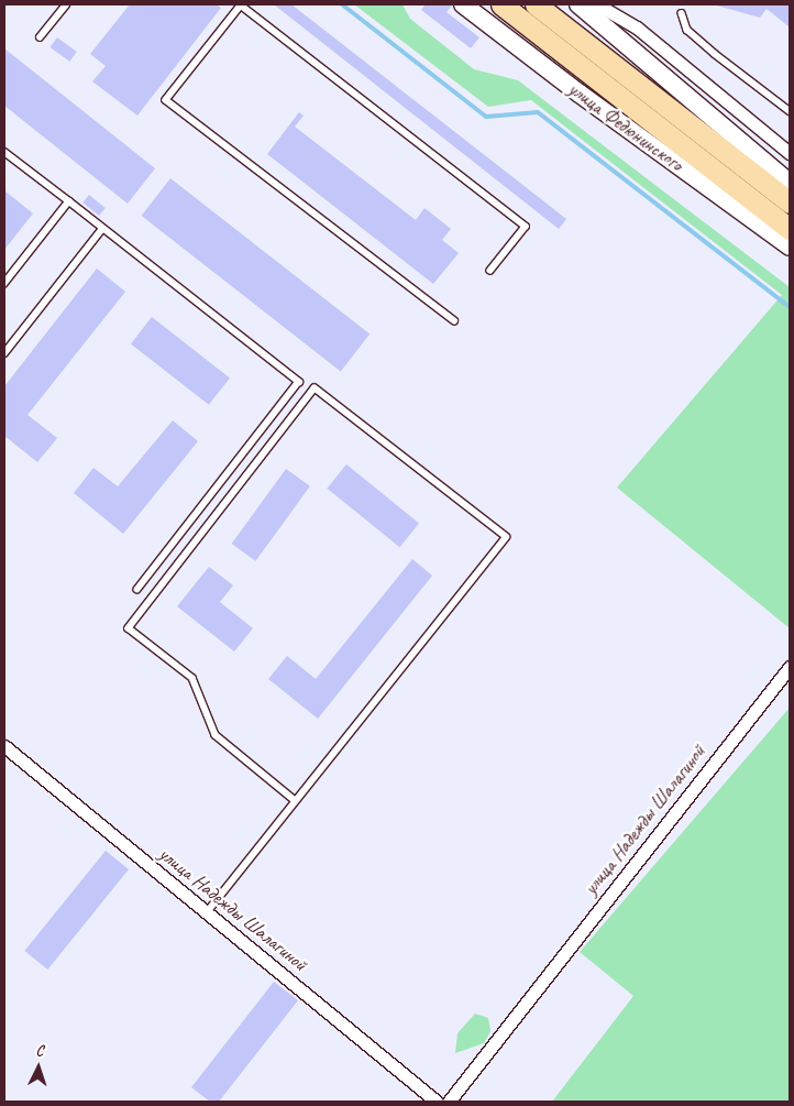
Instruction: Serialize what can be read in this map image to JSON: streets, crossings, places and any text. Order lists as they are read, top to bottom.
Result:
{
  "streets": {
    "highway": ["улица Федюнинского"],
    "street": ["улица Надежды Шалагиной"]
  },
  "north": "top"
}
